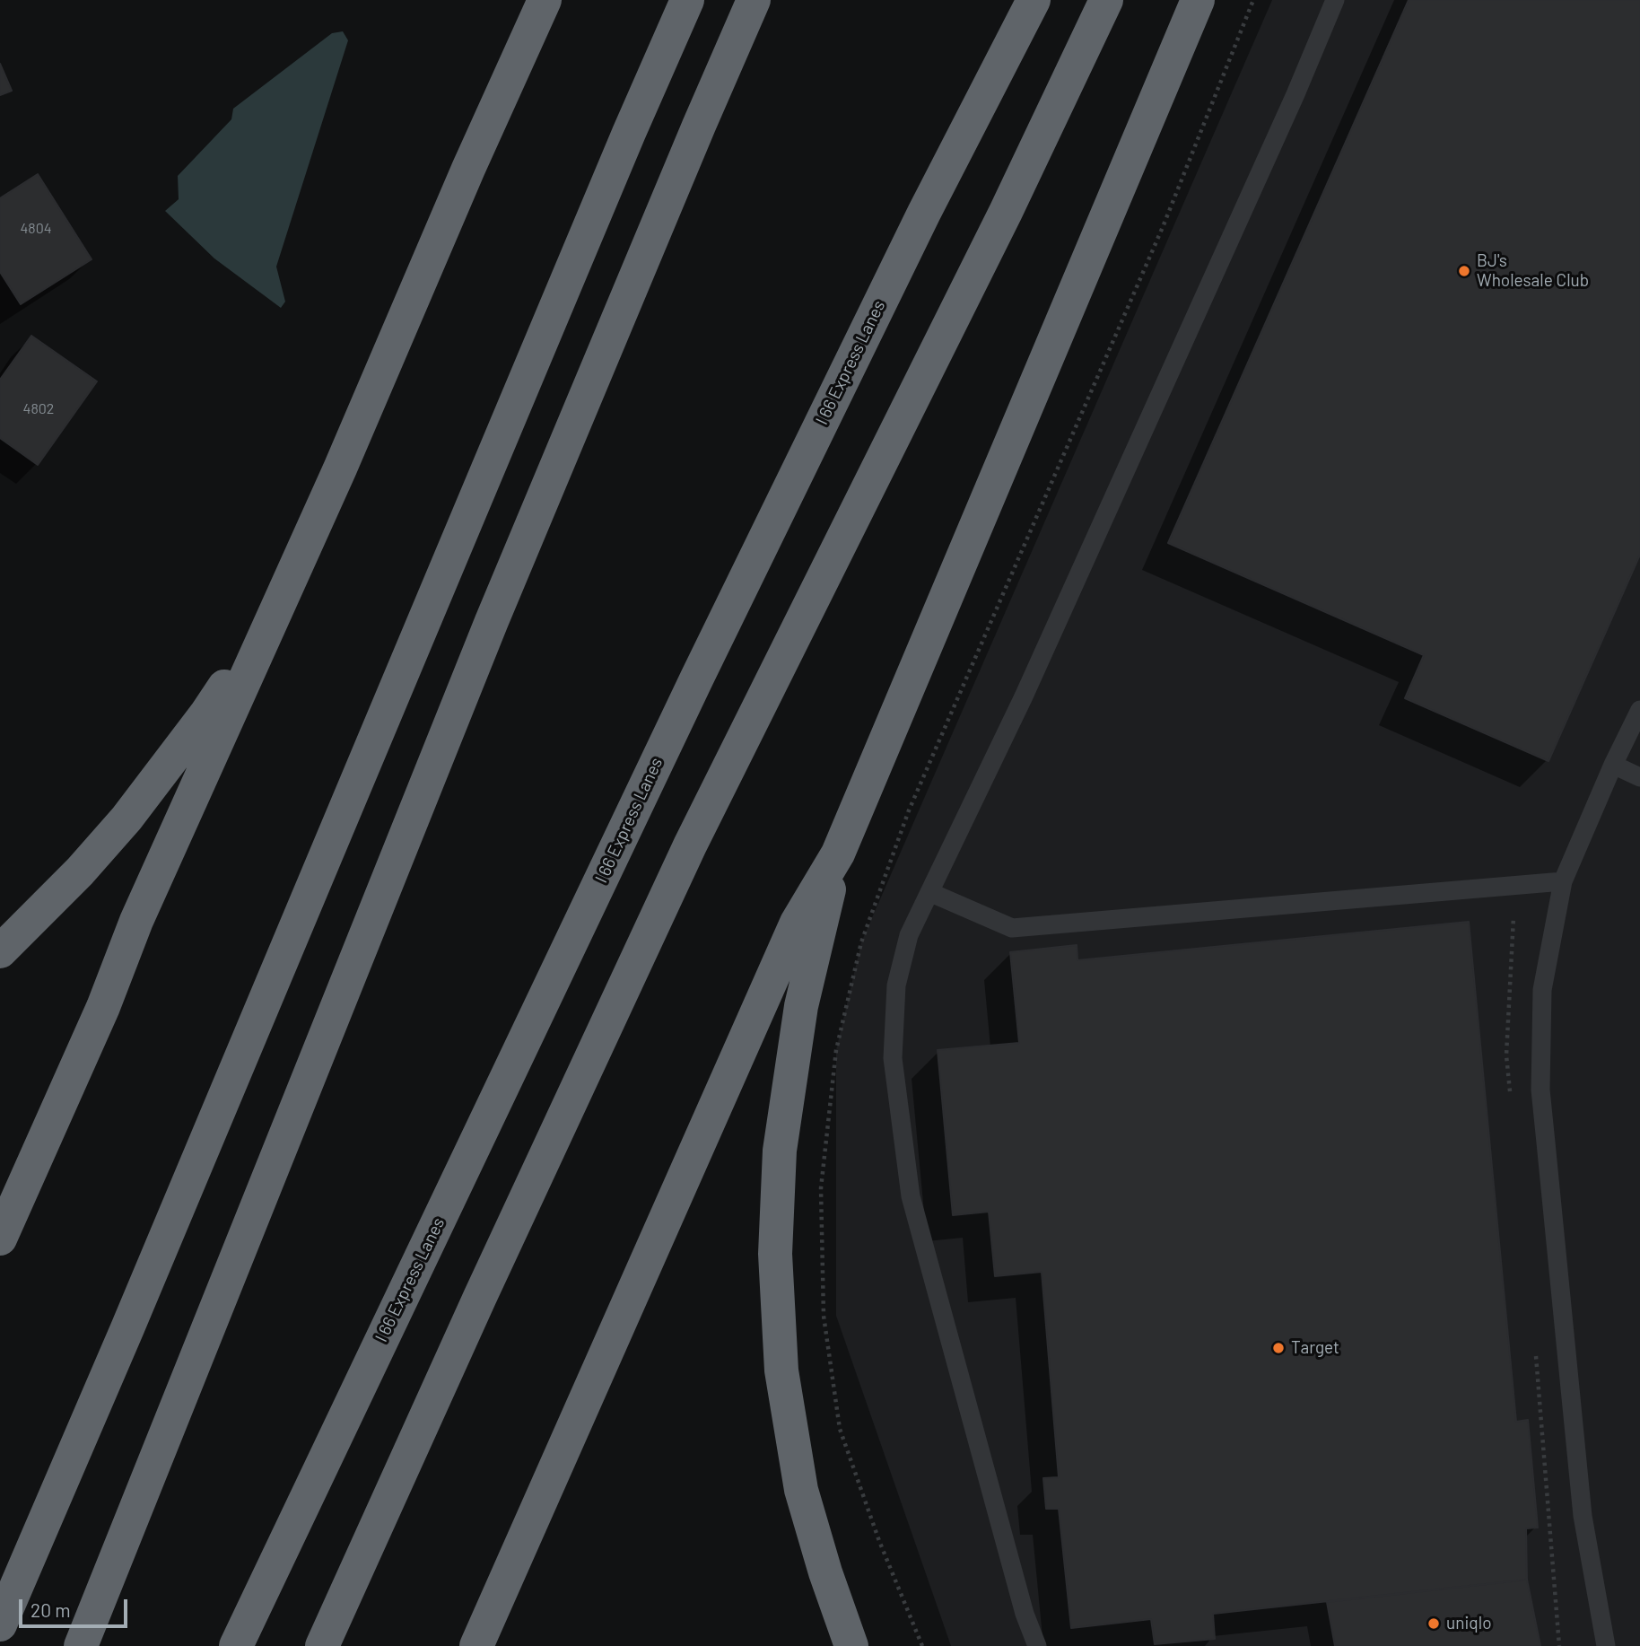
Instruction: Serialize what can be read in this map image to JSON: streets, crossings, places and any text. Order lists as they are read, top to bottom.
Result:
{
  "streets": {
    "highway": ["I 66 Express Lanes"]
  },
  "places": ["BJ's Wholesale Club", "Target", "uniqlo"],
  "house_numbers": ["4804", "4802"],
  "scale_bar": "20 m"
}
